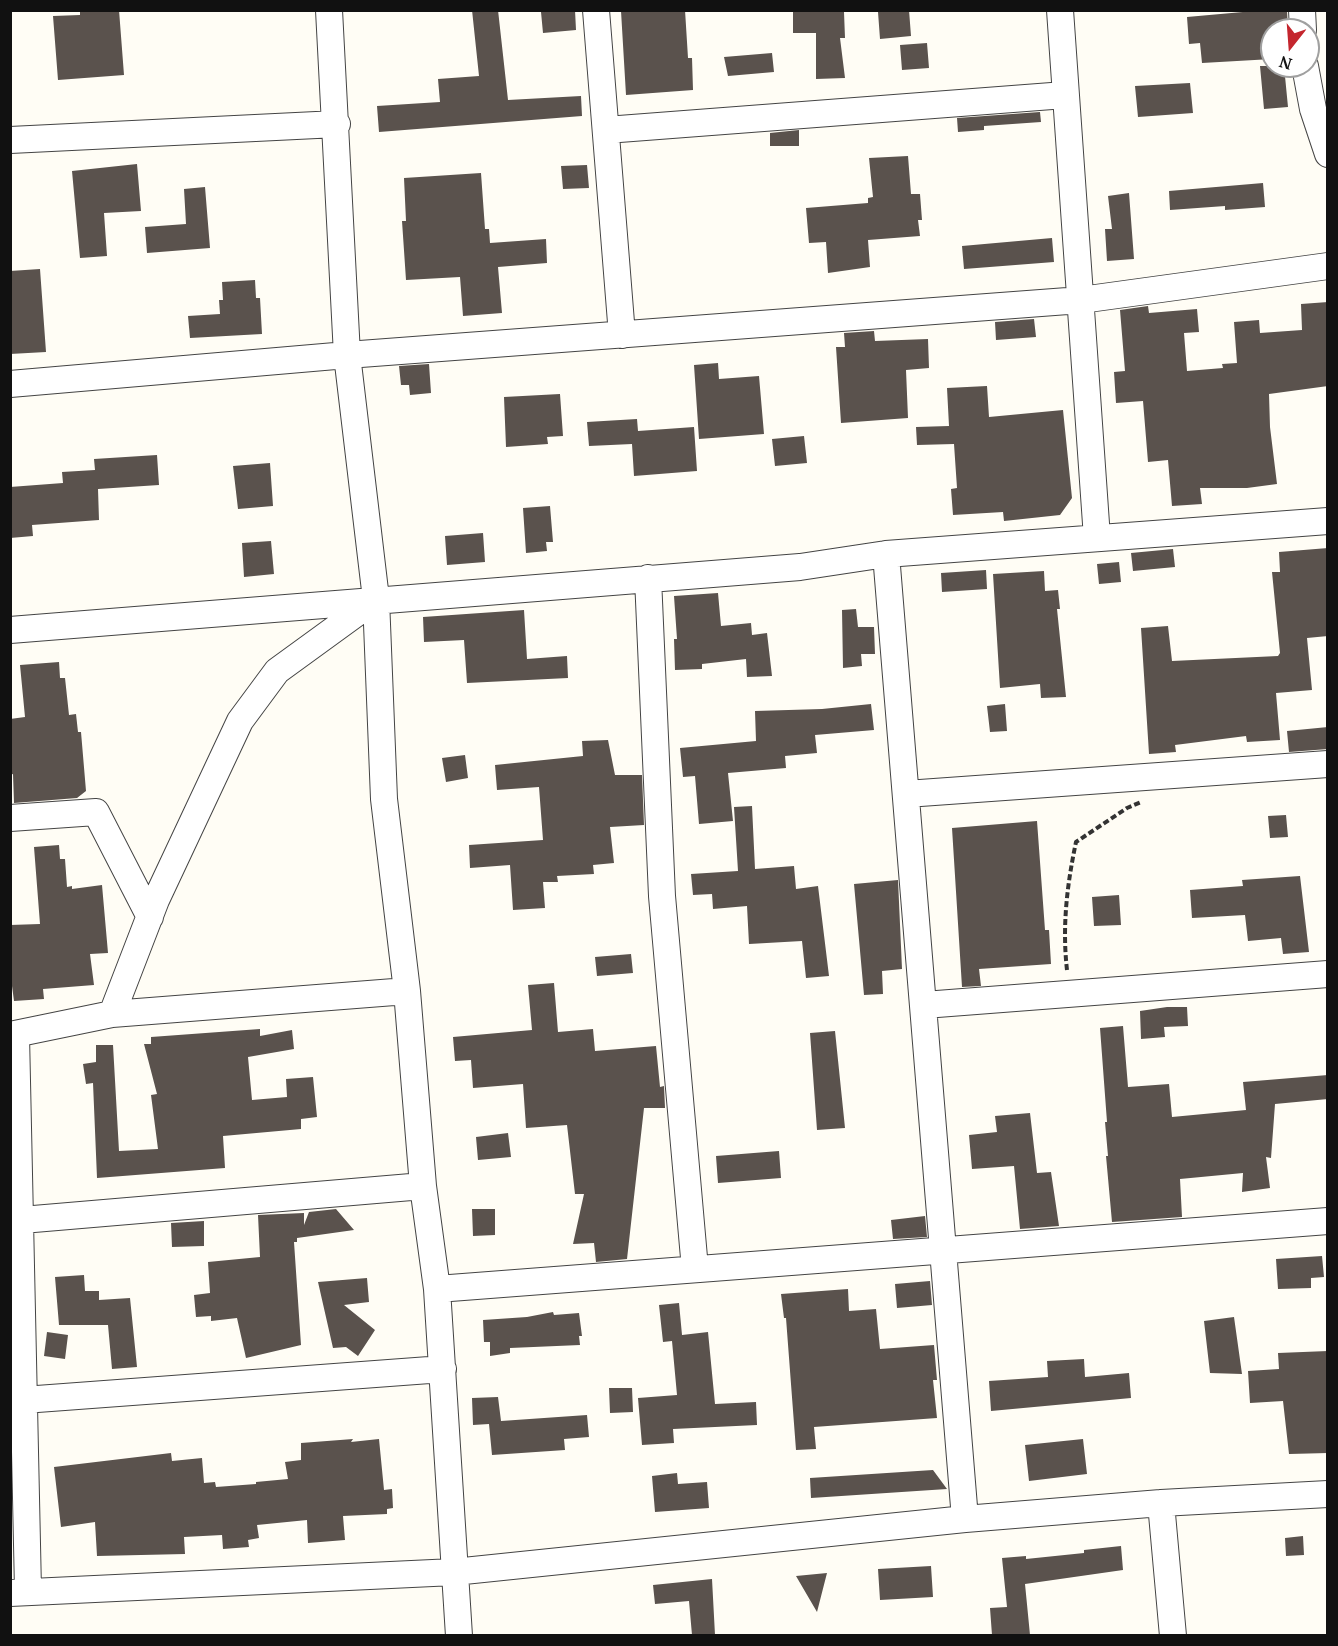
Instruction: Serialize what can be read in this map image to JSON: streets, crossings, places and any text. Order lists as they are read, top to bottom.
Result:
{
  "north": "bottom"
}
